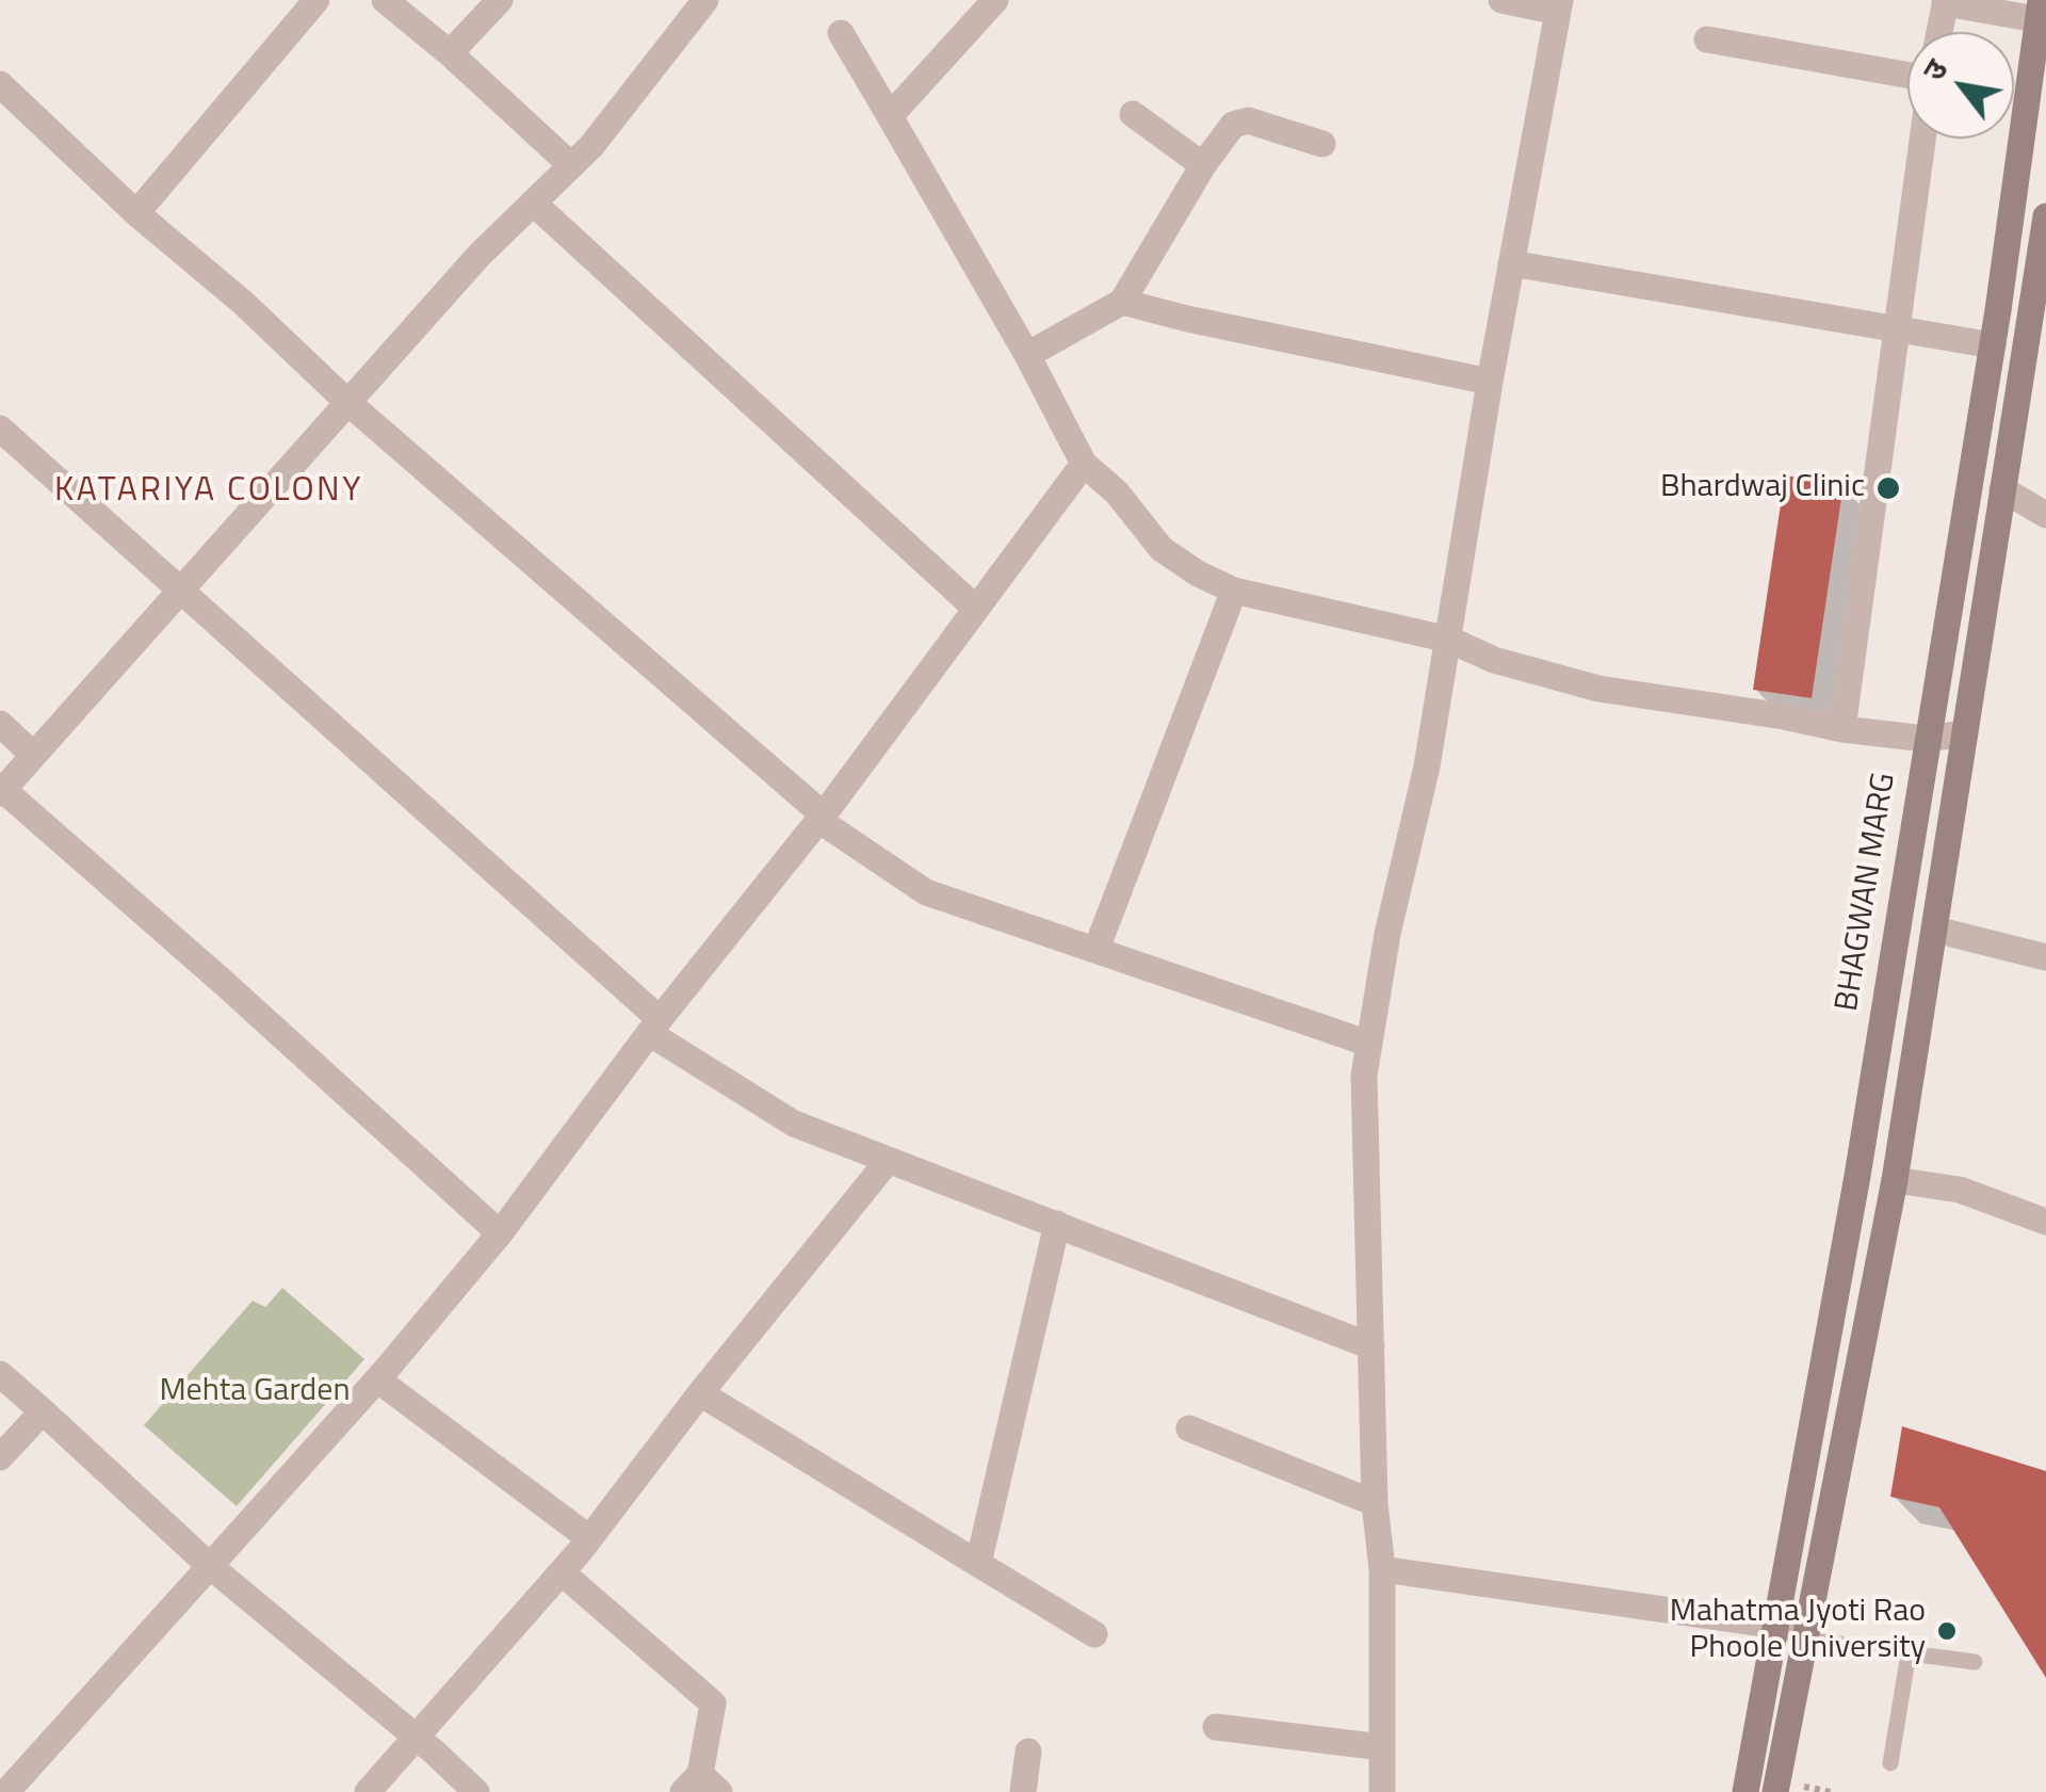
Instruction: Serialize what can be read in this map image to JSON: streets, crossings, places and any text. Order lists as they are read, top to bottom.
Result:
{
  "streets": {
    "street": ["BHAGWAN MARG"]
  },
  "districts": ["KATARIYA COLONY"],
  "parks": ["Mehta Garden"],
  "places": ["Bhardwaj Clinic", "Mahatma Jyoti Rao Phoole University"],
  "north": "top left"
}
